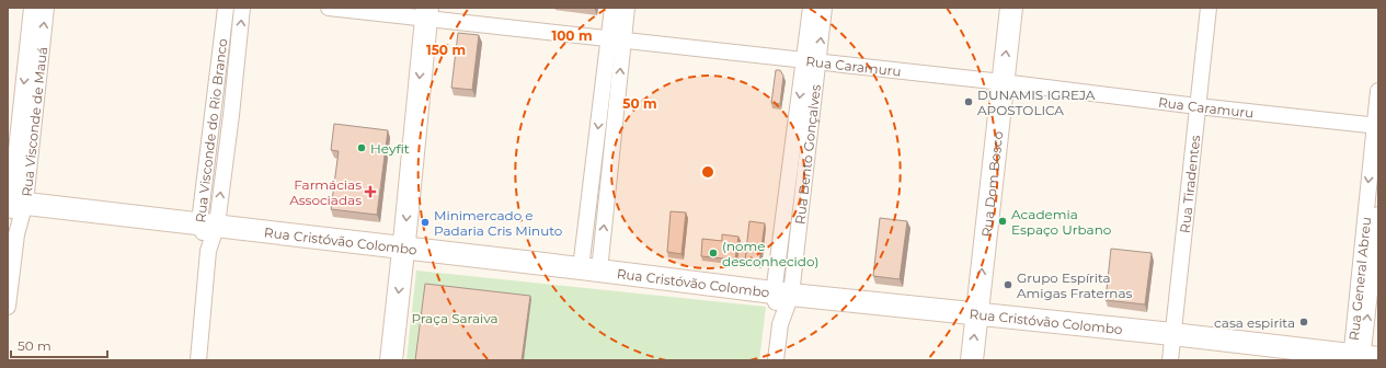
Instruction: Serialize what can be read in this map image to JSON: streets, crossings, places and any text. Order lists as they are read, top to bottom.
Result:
{
  "streets": {
    "street": [
      "Rua Caramuru",
      "Rua Visconde de Mauá",
      "Rua Visconde do Rio Branco",
      "Rua Bento Gonçalves",
      "Rua Dom Bosco",
      "Rua Tiradentes",
      "Rua Cristóvão Colombo",
      "Rua General Abreu"
    ]
  },
  "crossings": [
    ["Rua Caramuru", "Rua Bento Gonçalves"],
    ["Rua Caramuru", "Rua Dom Bosco"],
    ["Rua Caramuru", "Rua Tiradentes"],
    ["Rua Caramuru", "Rua General Abreu"],
    ["Rua Visconde de Mauá", "Rua Cristóvão Colombo"],
    ["Rua Visconde do Rio Branco", "Rua Cristóvão Colombo"],
    ["Rua Bento Gonçalves", "Rua Cristóvão Colombo"],
    ["Rua Dom Bosco", "Rua Cristóvão Colombo"],
    ["Rua Tiradentes", "Rua Cristóvão Colombo"],
    ["Rua Cristóvão Colombo", "Rua General Abreu"]
  ],
  "one_way": ["Rua Dom Bosco"],
  "parks": ["Praça Saraiva"],
  "places": {
    "other": [
      "DUNAMIS IGREJA APOSTOLICA",
      "Heyfit",
      "Academia Espaço Urbano",
      "Minimercado e Padaria Cris Minuto",
      "(nome desconhecido)",
      "Grupo Espírita Amigas Fraternas",
      "casa espirita"
    ],
    "health": ["Farmácias Associadas"]
  },
  "scale_bar": "50 m",
  "rings": ["100 m", "150 m", "50 m"]
}
